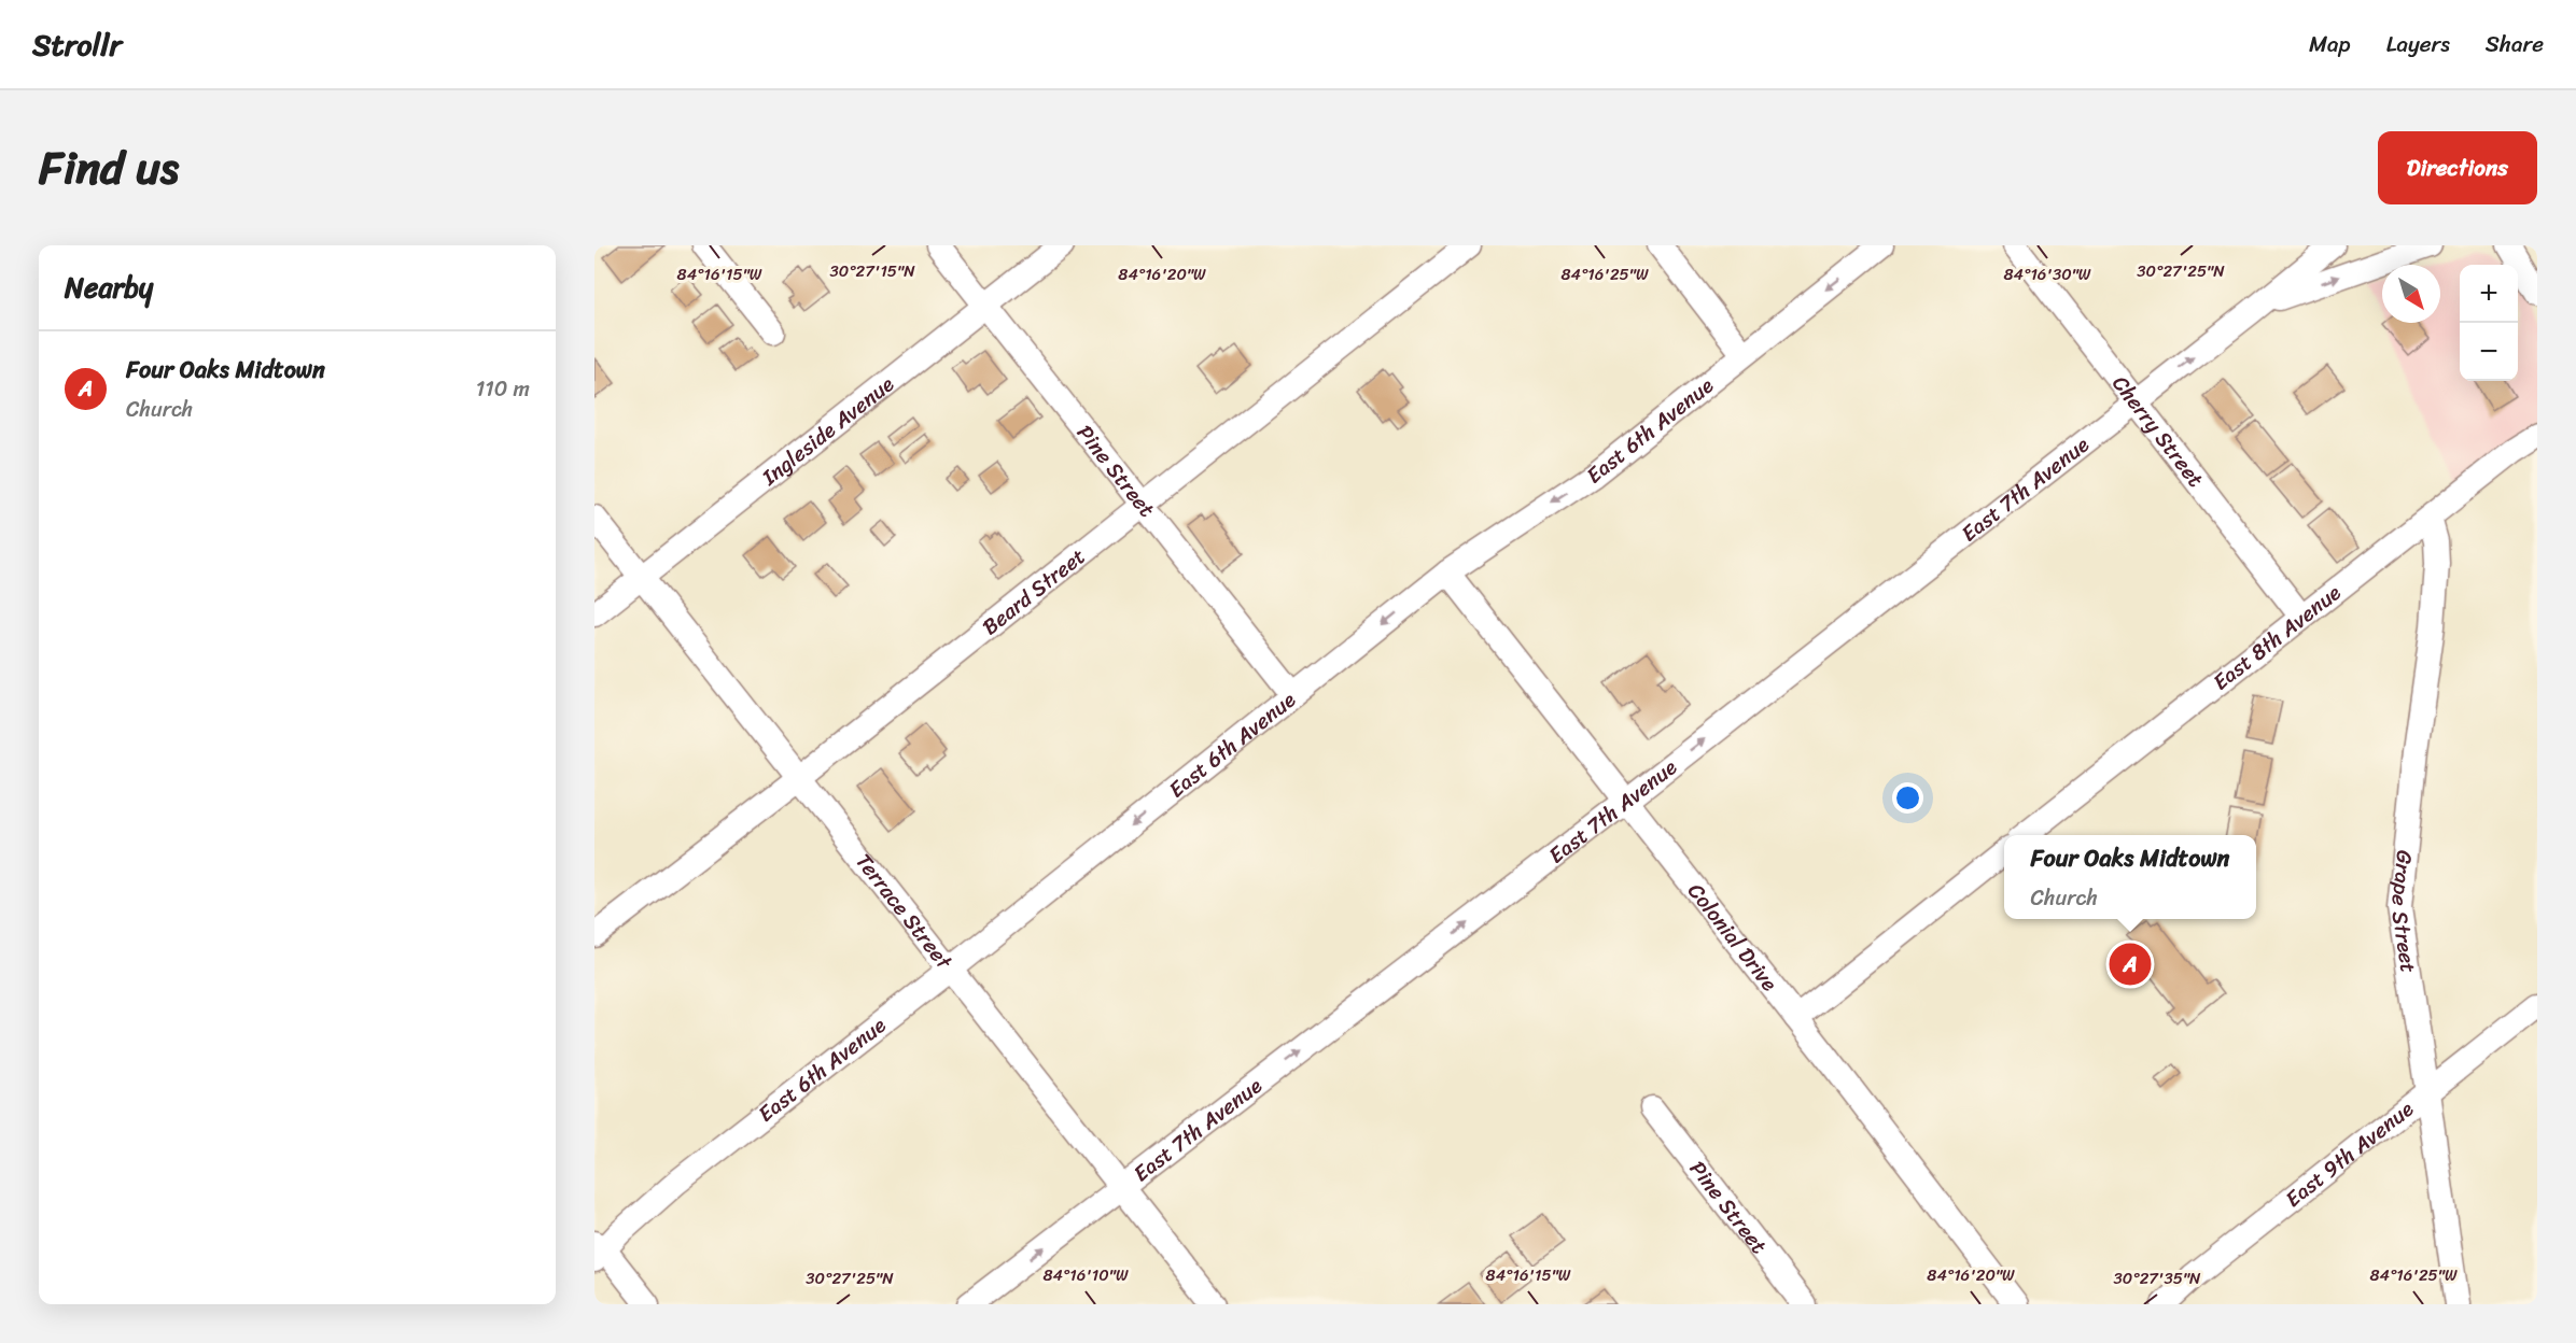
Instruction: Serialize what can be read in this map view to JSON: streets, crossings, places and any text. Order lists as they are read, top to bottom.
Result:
{
  "streets": {
    "street": [
      "East 6th Avenue",
      "Ingleside Avenue",
      "Cherry Street",
      "Pine Street",
      "East 7th Avenue",
      "Beard Street",
      "East 8th Avenue",
      "Terrace Street",
      "Grape Street",
      "Colonial Drive",
      "East 9th Avenue"
    ]
  },
  "crossings": [
    ["East 6th Avenue", "Pine Street"],
    ["East 6th Avenue", "Terrace Street"],
    ["East 6th Avenue", "Colonial Drive"],
    ["Ingleside Avenue", "Pine Street"],
    ["Ingleside Avenue", "Terrace Street"],
    ["Cherry Street", "East 7th Avenue"],
    ["Cherry Street", "East 8th Avenue"],
    ["Pine Street", "Beard Street"],
    ["East 7th Avenue", "Terrace Street"],
    ["East 7th Avenue", "Colonial Drive"],
    ["Beard Street", "Terrace Street"],
    ["East 8th Avenue", "Grape Street"],
    ["Grape Street", "East 9th Avenue"]
  ],
  "one_way": ["East 6th Avenue", "East 7th Avenue"],
  "north": "bottom right",
  "page": {
    "header": "Strollr",
    "nav": ["Map", "Layers", "Share"],
    "title": "Find us",
    "buttons": "Directions",
    "heading": "Nearby",
    "map_buttons": ["+", "−"],
    "list": [
      {
        "mark": "A",
        "name": "Four Oaks Midtown",
        "note": "Church",
        "value": "110 m"
      }
    ],
    "popup": ["Four Oaks Midtown", "Church"],
    "pins": "A"
  },
  "coordinates": [
    "30°27'15\"N",
    "30°27'25\"N",
    "84°16'25\"W",
    "84°16'30\"W",
    "84°16'15\"W",
    "84°16'20\"W",
    "84°16'10\"W",
    "30°27'35\"N"
  ]
}
